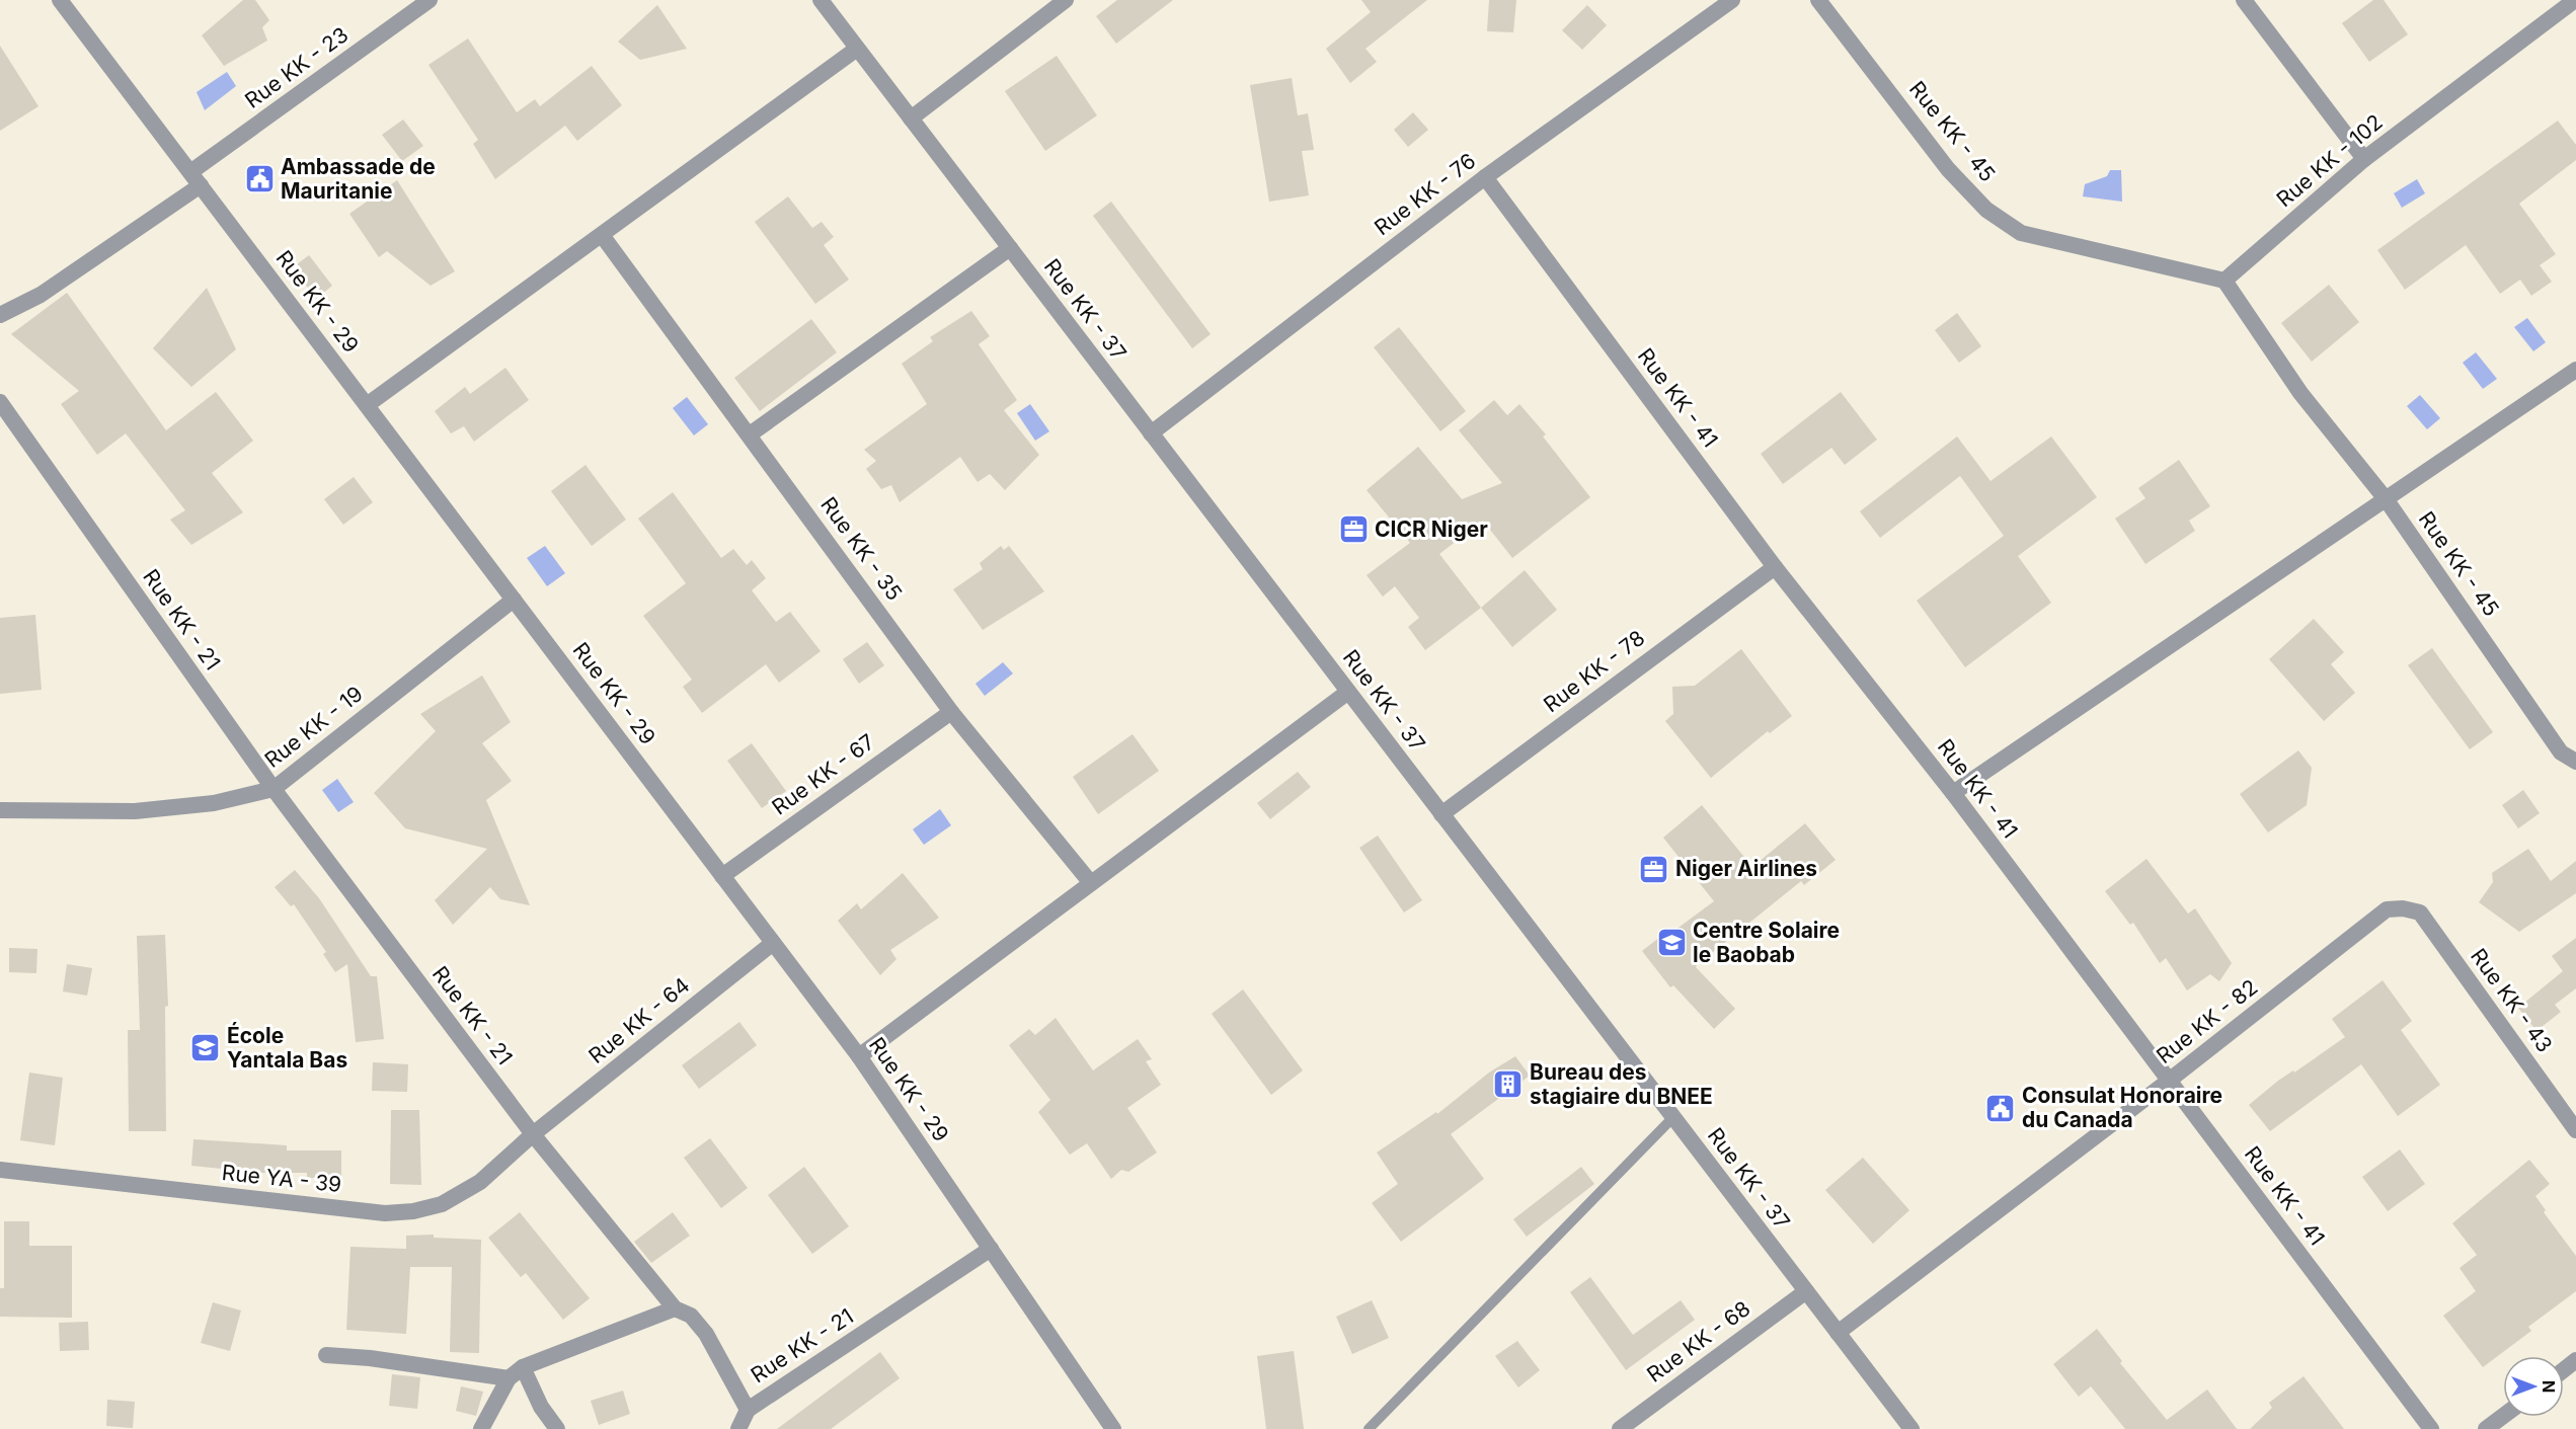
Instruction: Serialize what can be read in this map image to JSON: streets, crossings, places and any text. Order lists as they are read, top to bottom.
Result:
{
  "streets": {
    "street": [
      "Rue KK - 23",
      "Rue KK - 45",
      "Rue KK - 102",
      "Rue KK - 76",
      "Rue KK - 29",
      "Rue KK - 37",
      "Rue KK - 41",
      "Rue KK - 35",
      "Rue KK - 21",
      "Rue KK - 78",
      "Rue KK - 19",
      "Rue KK - 67",
      "Rue KK - 43",
      "Rue KK - 64",
      "Rue KK - 82",
      "Rue YA - 39",
      "Rue KK - 68"
    ]
  },
  "crossings": [
    ["Rue KK - 23", "Rue KK - 29"],
    ["Rue KK - 45", "Rue KK - 102"],
    ["Rue KK - 76", "Rue KK - 37"],
    ["Rue KK - 76", "Rue KK - 41"],
    ["Rue KK - 29", "Rue KK - 21"],
    ["Rue KK - 29", "Rue KK - 19"],
    ["Rue KK - 29", "Rue KK - 67"],
    ["Rue KK - 29", "Rue KK - 64"],
    ["Rue KK - 37", "Rue KK - 78"],
    ["Rue KK - 37", "Rue KK - 82"],
    ["Rue KK - 37", "Rue KK - 68"],
    ["Rue KK - 41", "Rue KK - 78"],
    ["Rue KK - 41", "Rue KK - 82"],
    ["Rue KK - 35", "Rue KK - 67"],
    ["Rue KK - 21", "Rue KK - 19"],
    ["Rue KK - 21", "Rue KK - 64"],
    ["Rue KK - 21", "Rue YA - 39"],
    ["Rue KK - 43", "Rue KK - 82"],
    ["Rue KK - 64", "Rue YA - 39"]
  ],
  "places": {
    "public building": ["Ambassade de Mauritanie", "Consulat Honoraire du Canada"],
    "office": ["CICR Niger", "Niger Airlines"],
    "school or university": ["Centre Solaire le Baobab", "École Yantala Bas"],
    "building": ["Bureau des stagiaire du BNEE"]
  },
  "north": "right"
}
